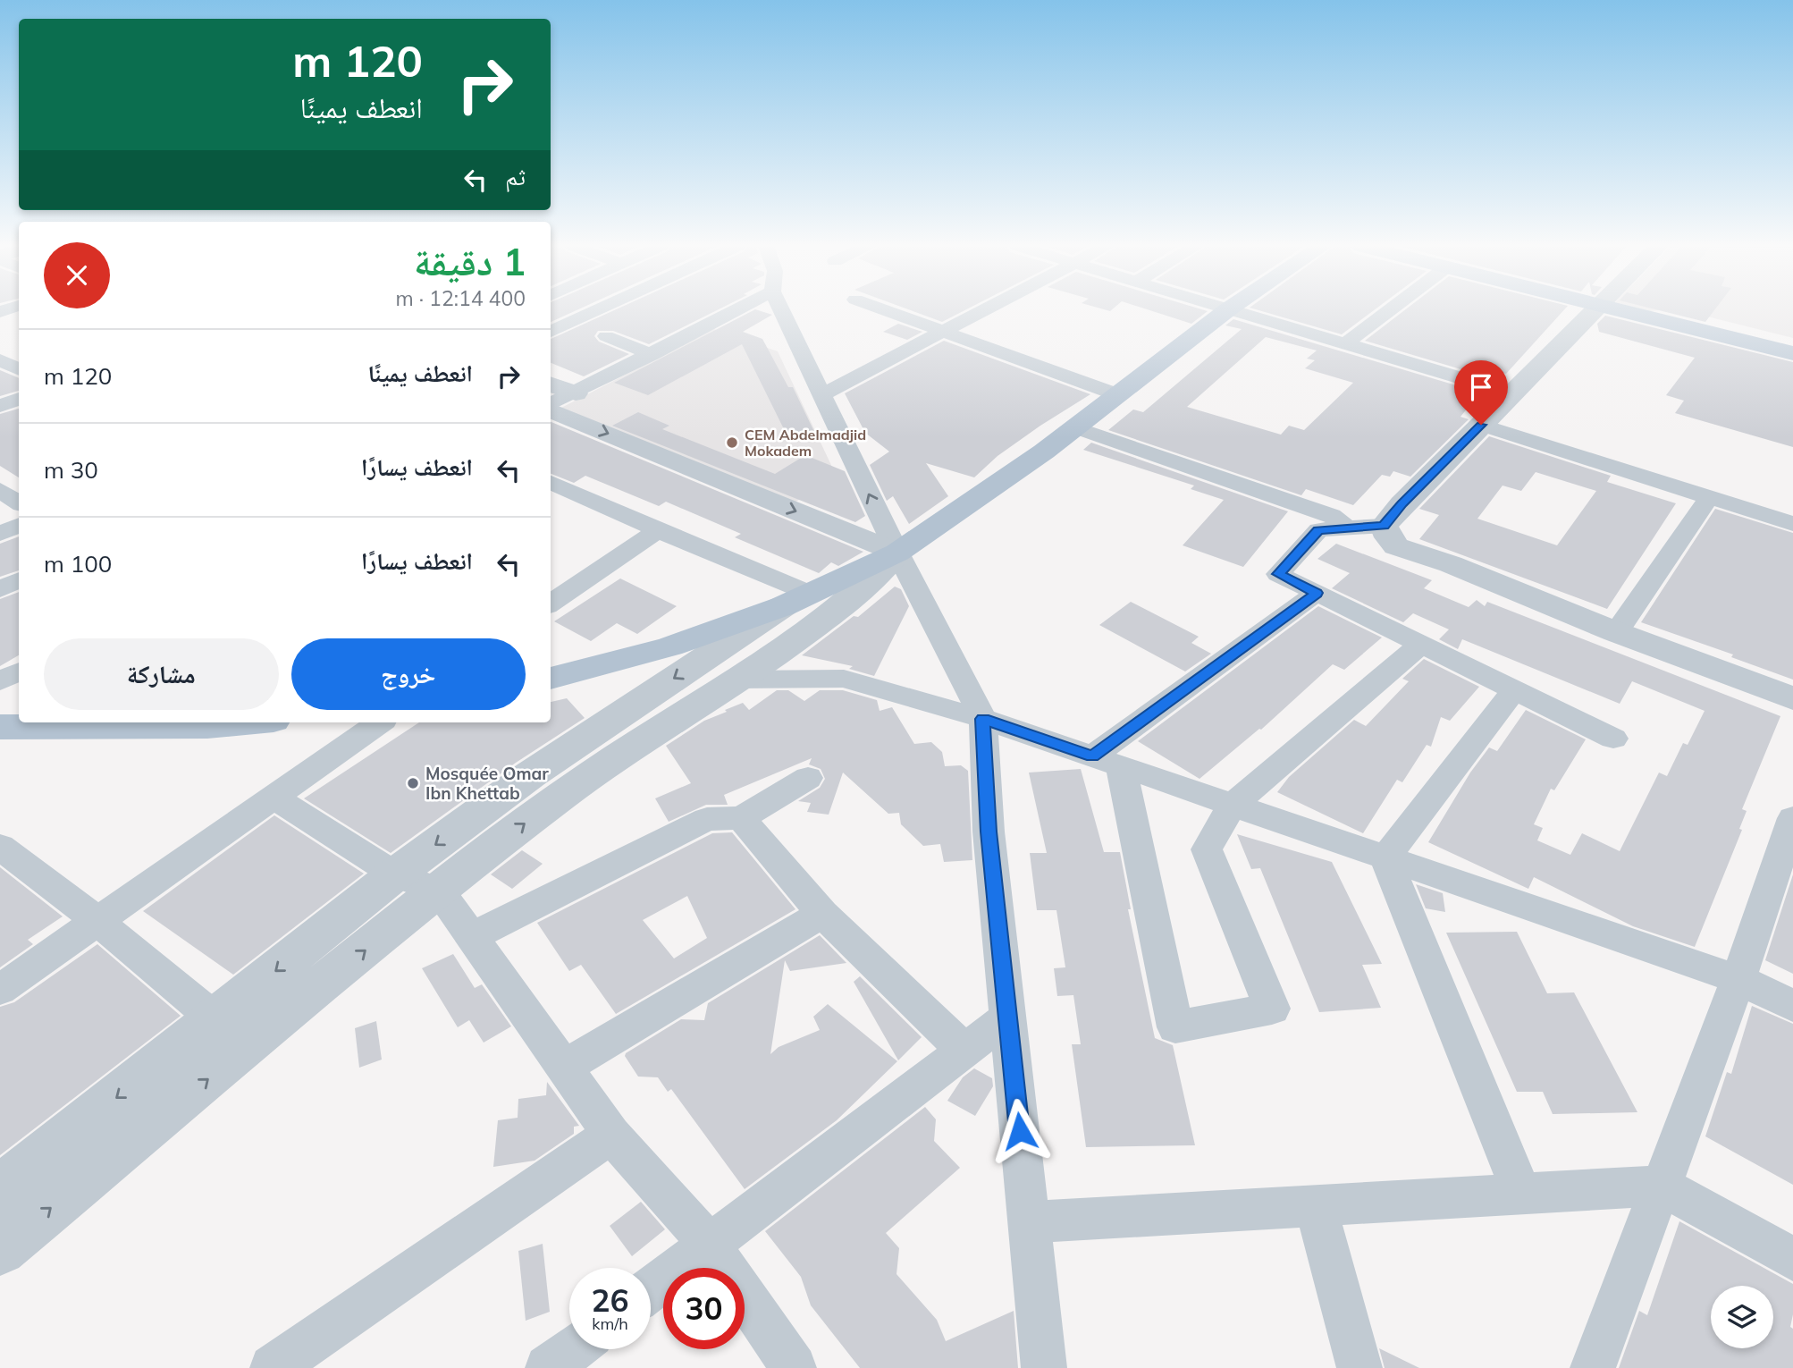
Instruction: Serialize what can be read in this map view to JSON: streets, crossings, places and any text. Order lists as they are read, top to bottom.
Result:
{
  "places": ["CEM Abdelmadjid Mokadem", "Mosquée Omar Ibn Khettab"],
  "page": {
    "turn": ["120 m", "انعطف يمينًا"],
    "then": "ثم",
    "heading": ["1 دقيقة", "400 m · 12:14"],
    "list": [
      {
        "name": "انعطف يمينًا",
        "value": "120 m"
      },
      {
        "name": "انعطف يسارًا",
        "value": "30 m"
      },
      {
        "name": "انعطف يسارًا",
        "value": "100 m"
      }
    ],
    "buttons": ["خروج", "مشاركة"],
    "speed": "26 km/h",
    "limit": "30"
  }
}
